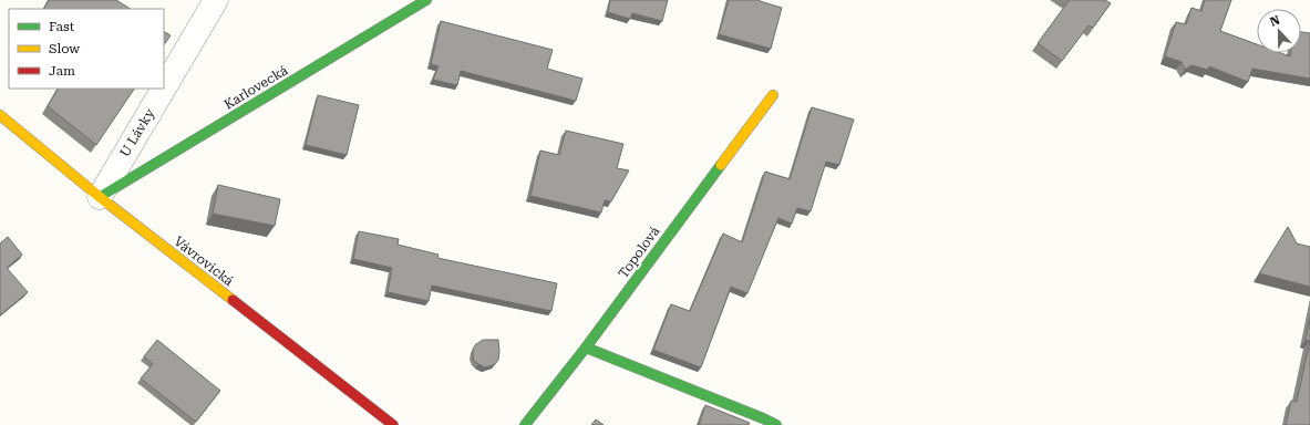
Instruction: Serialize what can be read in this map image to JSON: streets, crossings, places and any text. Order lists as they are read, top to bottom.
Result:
{
  "streets": {
    "street": [
      "Karlovecká",
      "U Lávky",
      "Topolová",
      "Vávrovická"
    ]
  },
  "crossings": [
    ["Karlovecká", "U Lávky"],
    ["Karlovecká", "Vávrovická"],
    ["U Lávky", "Vávrovická"]
  ],
  "legend": ["Fast", "Slow", "Jam"],
  "north": "top"
}
